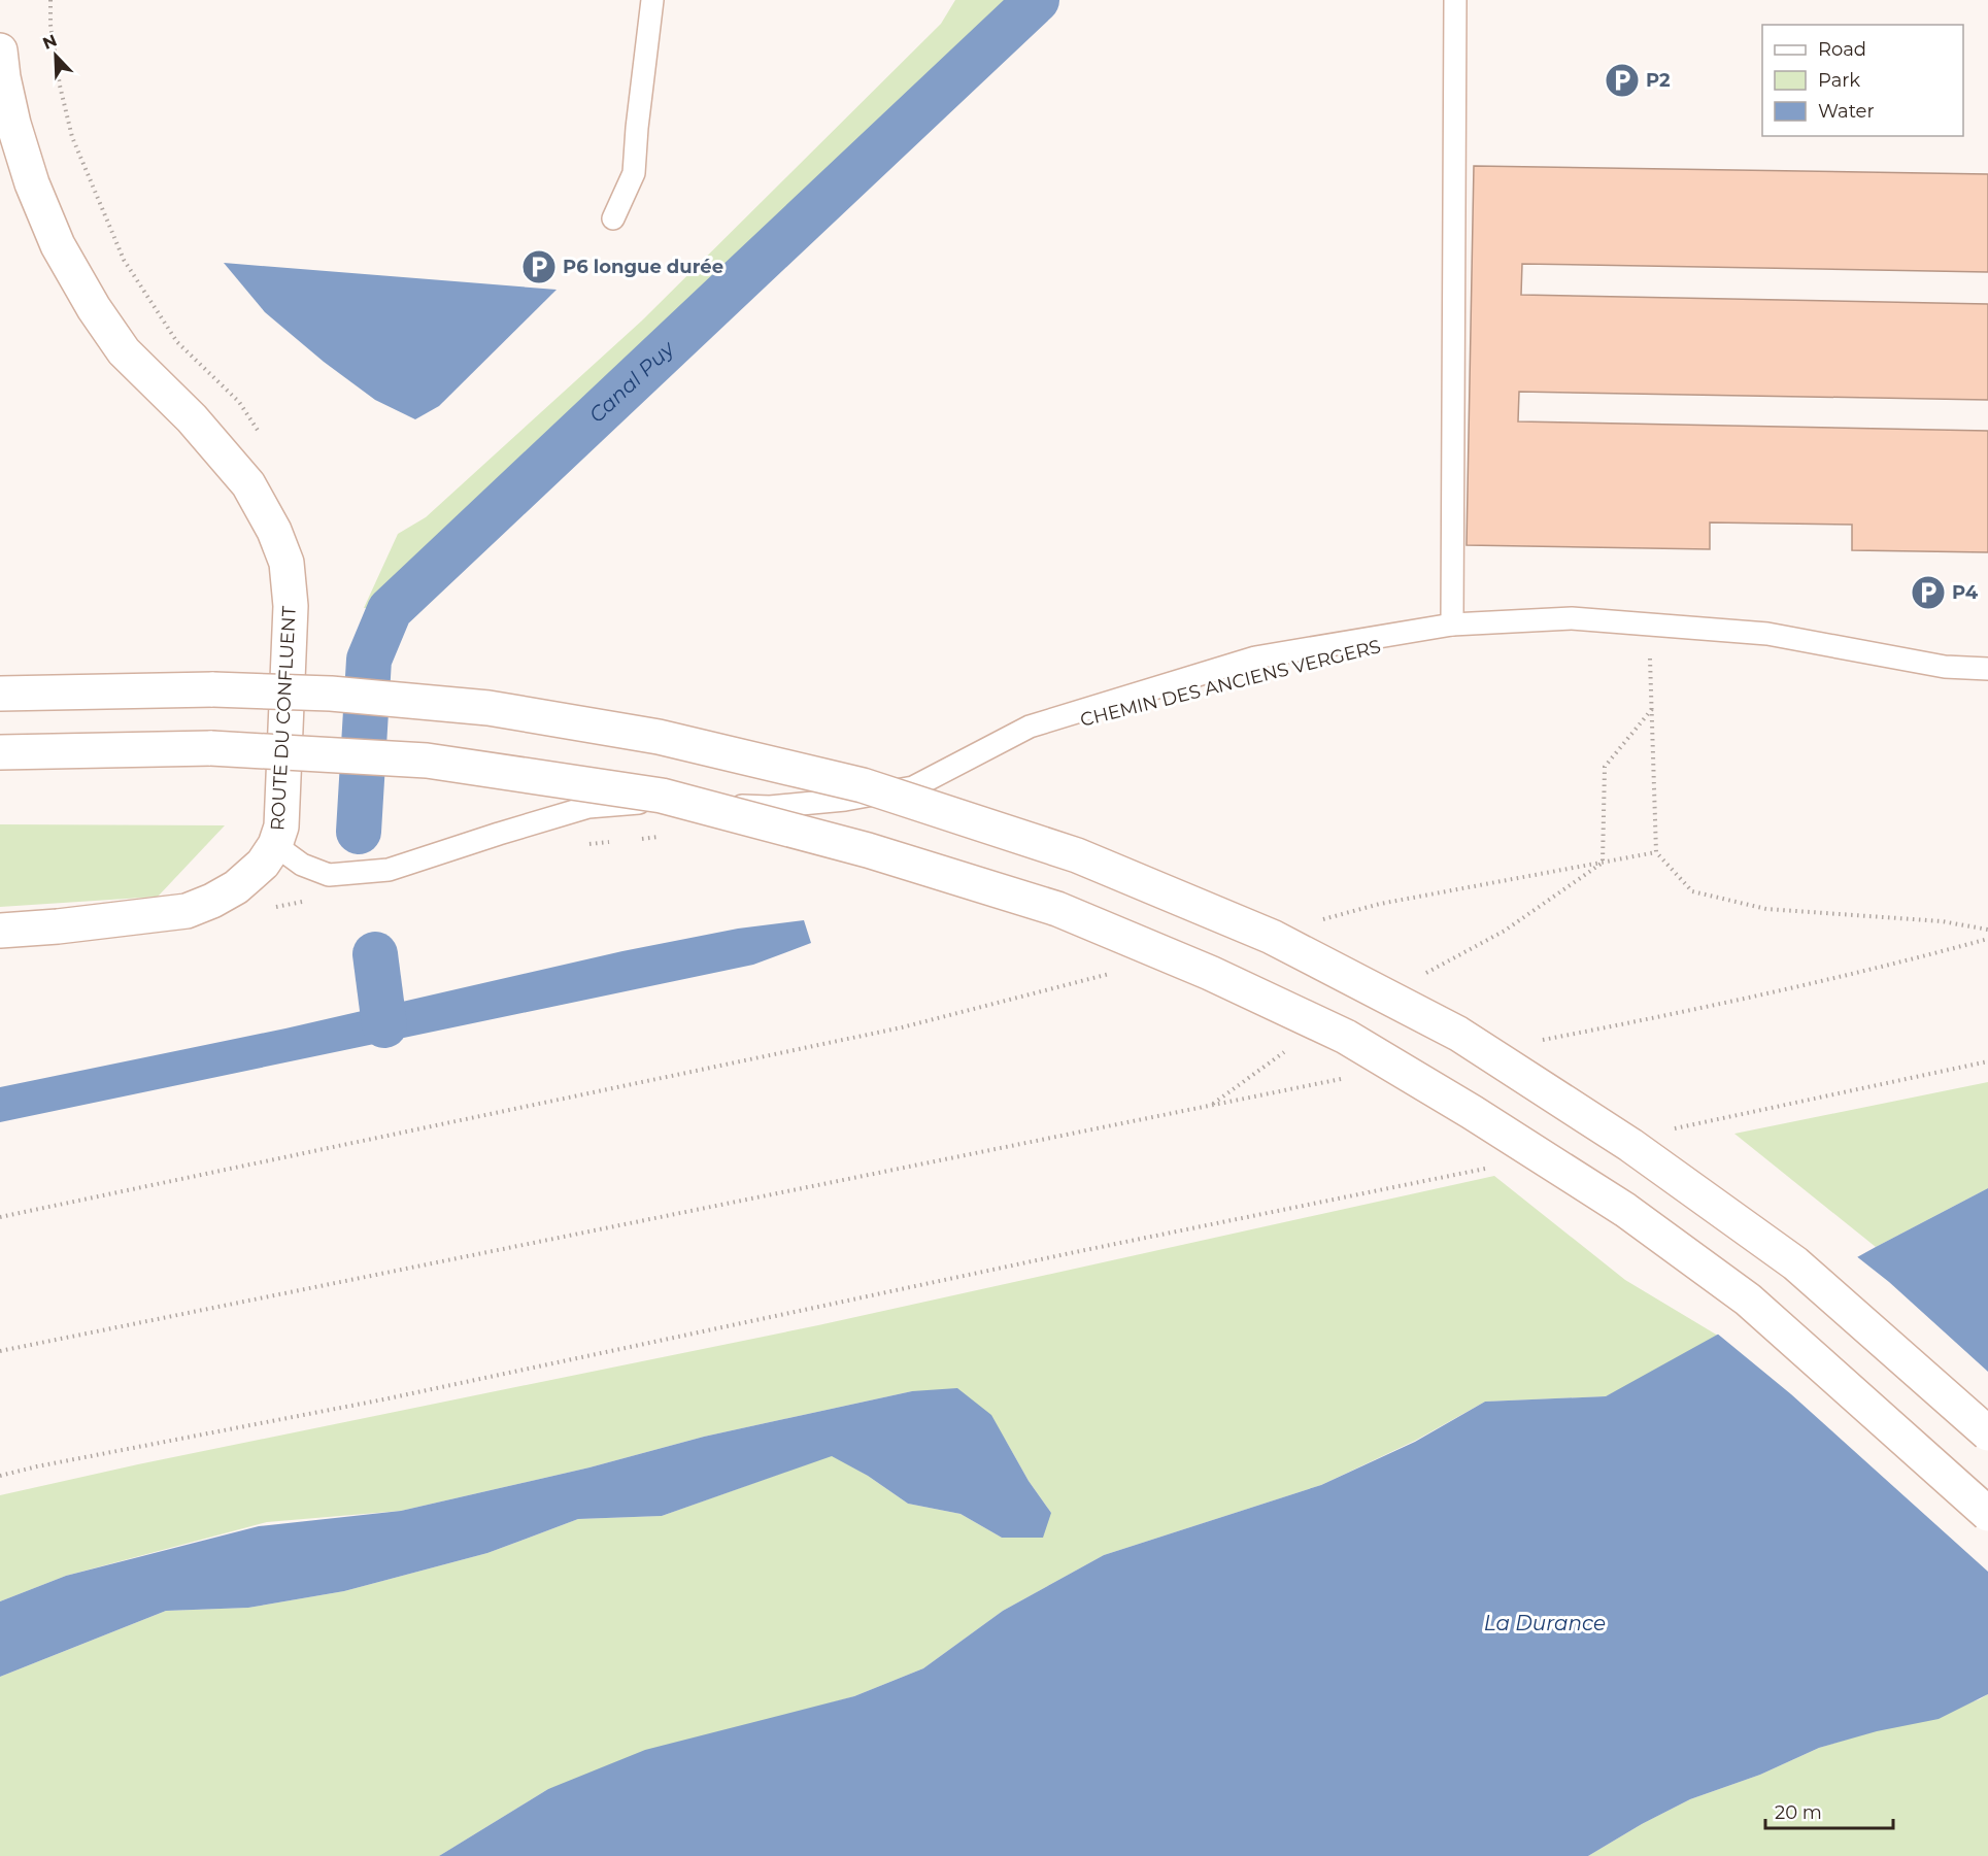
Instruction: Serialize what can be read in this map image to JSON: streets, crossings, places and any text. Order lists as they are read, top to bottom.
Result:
{
  "streets": {
    "main road": ["ROUTE DU CONFLUENT"]
  },
  "water": ["Canal Puy", "La Durance"],
  "places": {
    "parking": ["P2", "P6 longue durée", "P4"]
  },
  "legend": ["Road", "Park", "Water"],
  "scale_bar": "20 m",
  "north": "top left"
}
